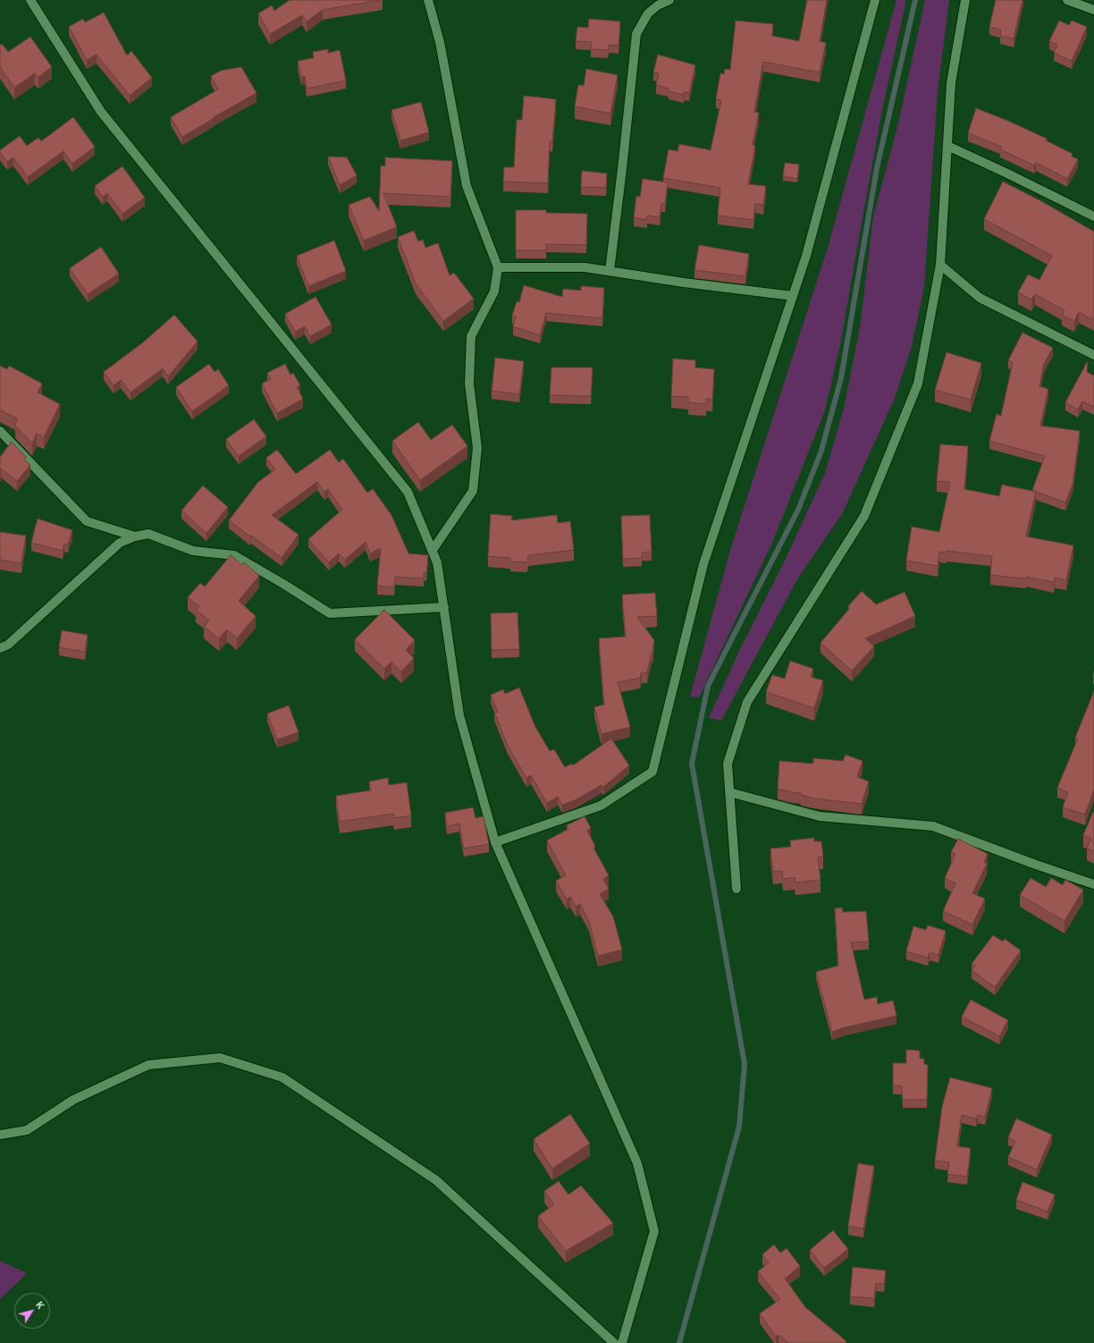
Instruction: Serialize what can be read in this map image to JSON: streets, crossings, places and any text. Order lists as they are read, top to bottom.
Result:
{
  "north": "top right"
}
